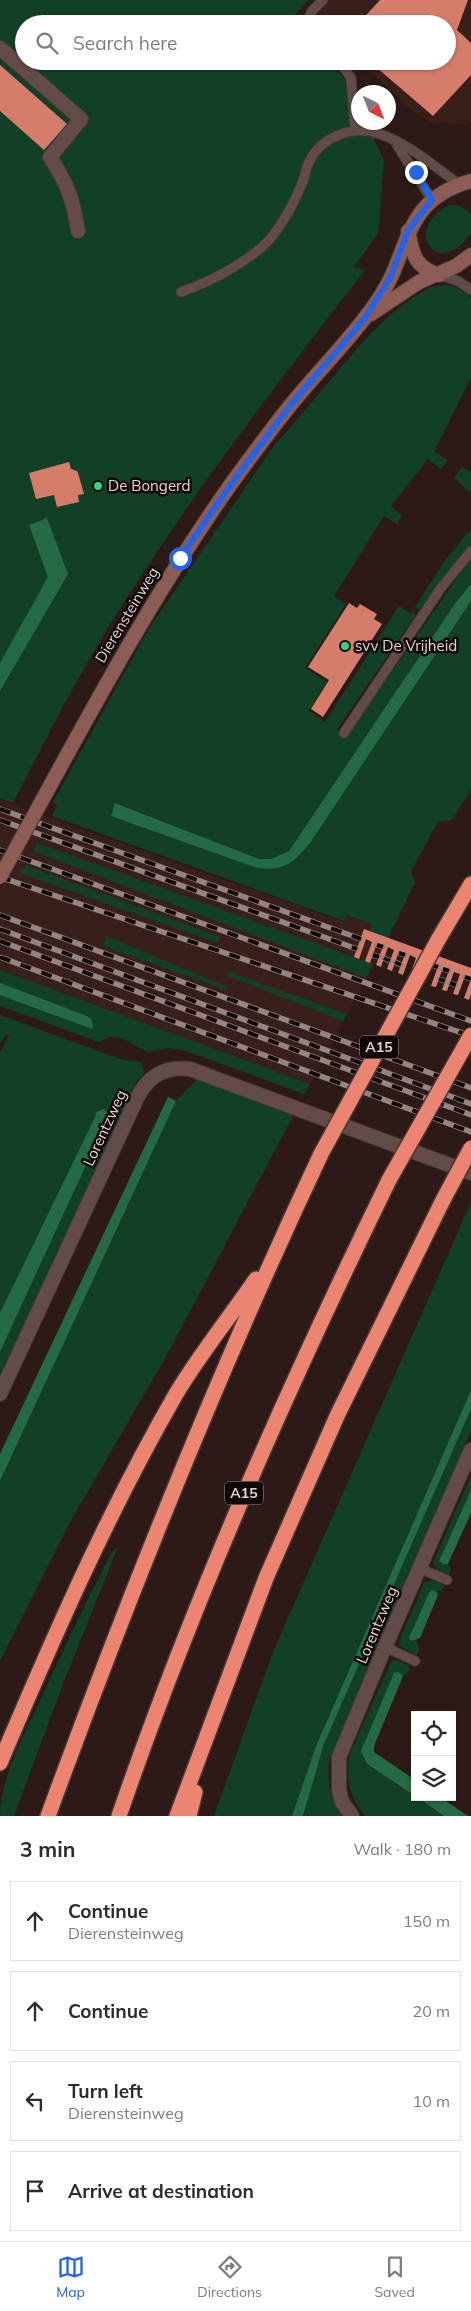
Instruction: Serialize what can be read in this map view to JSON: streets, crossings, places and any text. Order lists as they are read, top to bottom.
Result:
{
  "streets": {
    "highway": ["A15"],
    "main road": ["Dierensteinweg"],
    "street": ["Lorentzweg"]
  },
  "places": ["De Bongerd", "svv De Vrijheid"],
  "north": "bottom right",
  "page": {
    "search": "Search here",
    "heading": ["3 min", "Walk · 180 m"],
    "list": [
      ["Continue", "Dierensteinweg", "150 m"],
      ["Continue", "20 m"],
      ["Turn left", "Dierensteinweg", "10 m"],
      "Arrive at destination"
    ],
    "nav": ["Map", "Directions", "Saved"]
  }
}
